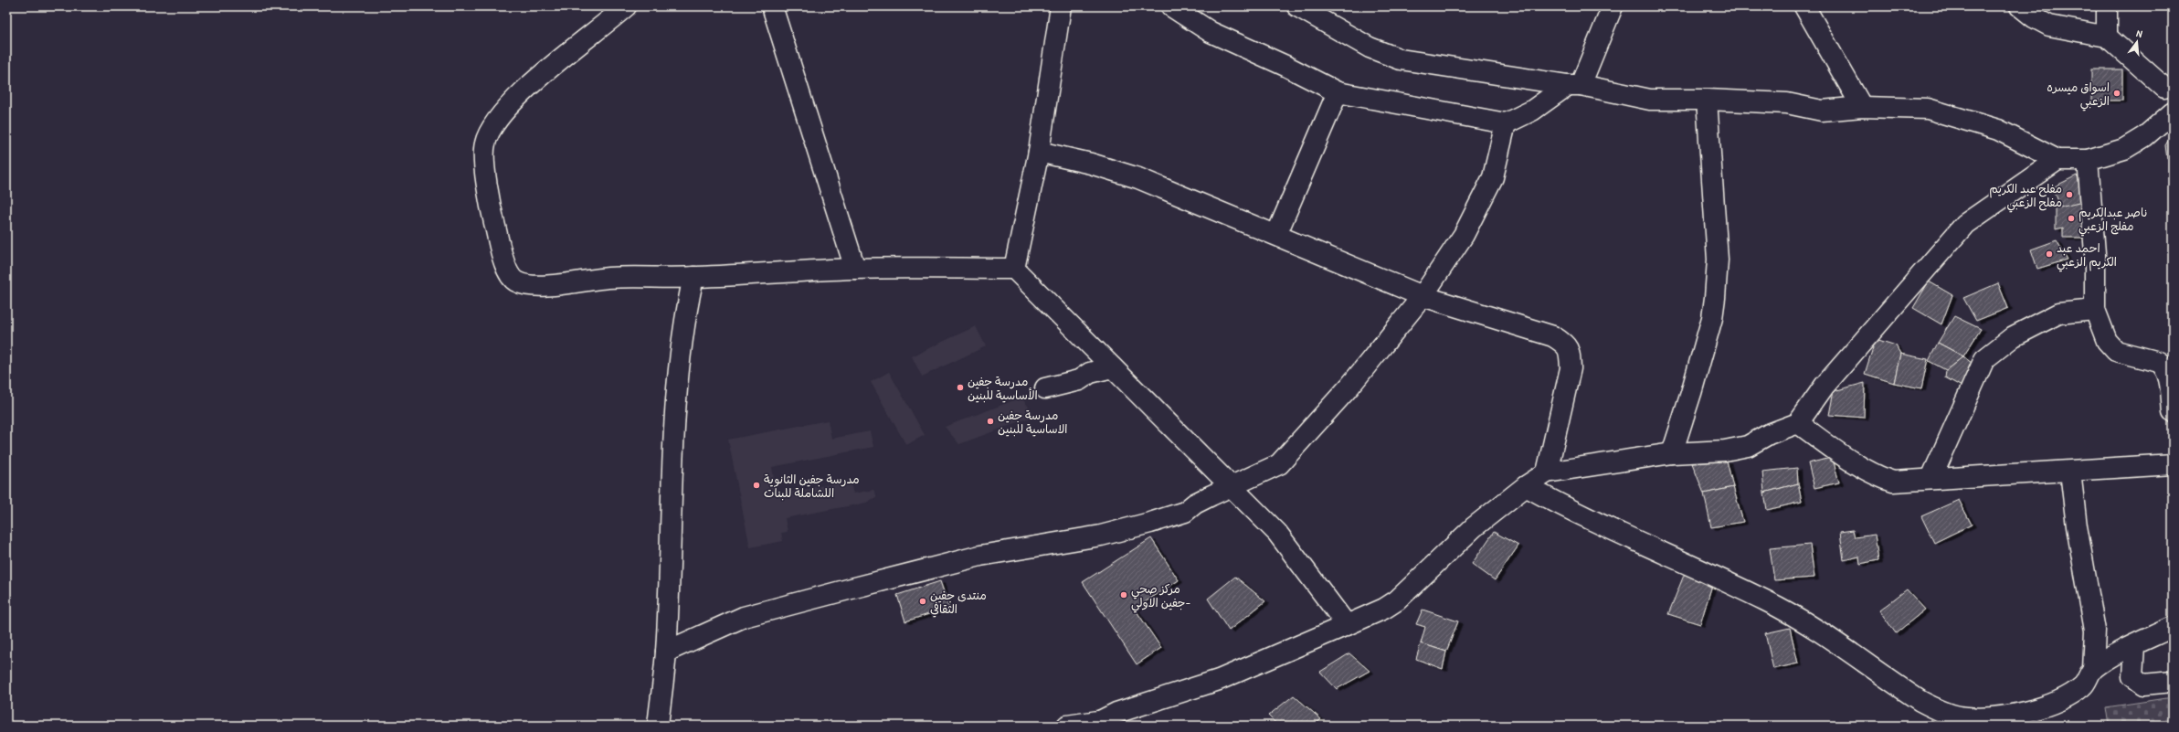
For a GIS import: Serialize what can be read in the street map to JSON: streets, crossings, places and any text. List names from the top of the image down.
{
  "places": [
    "اسواق ميسره الزعبي",
    "مفلح عبد الكريم مفلح الزعبي",
    "ناصر عبدالكريم مفلج الزعبي",
    "احمد عبد الكريم الزعبي",
    "مدرسة جفين الأساسية للبنين",
    "مدرسة جفين الاساسية للبنين",
    "مدرسة جفين الثانوية اللشاملة للبنات",
    "مركز صحي جفين الاولي-",
    "منتدى جفين الثقافي"
  ],
  "north": "top"
}
